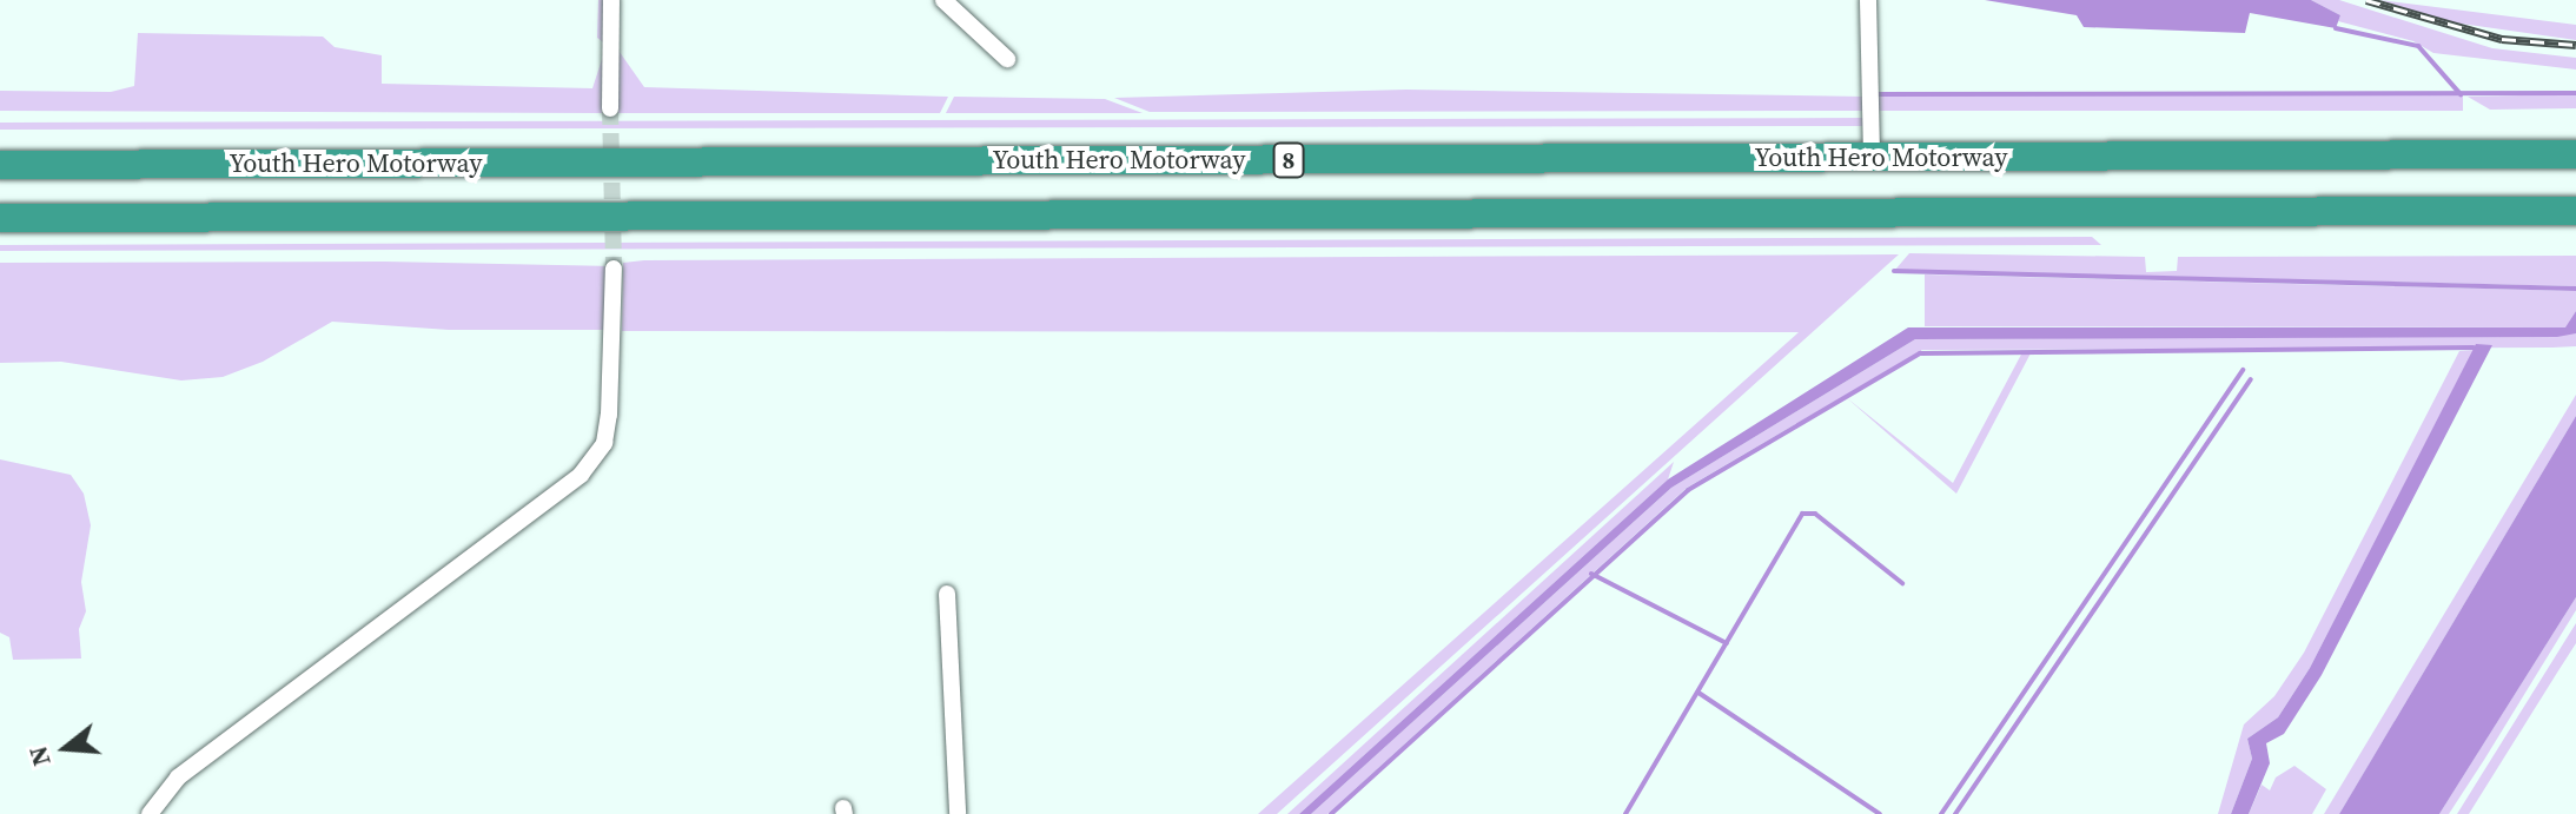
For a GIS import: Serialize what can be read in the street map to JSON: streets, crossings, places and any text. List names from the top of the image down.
{
  "streets": {
    "highway": ["Youth Hero Motorway", "8"]
  },
  "north": "left"
}
